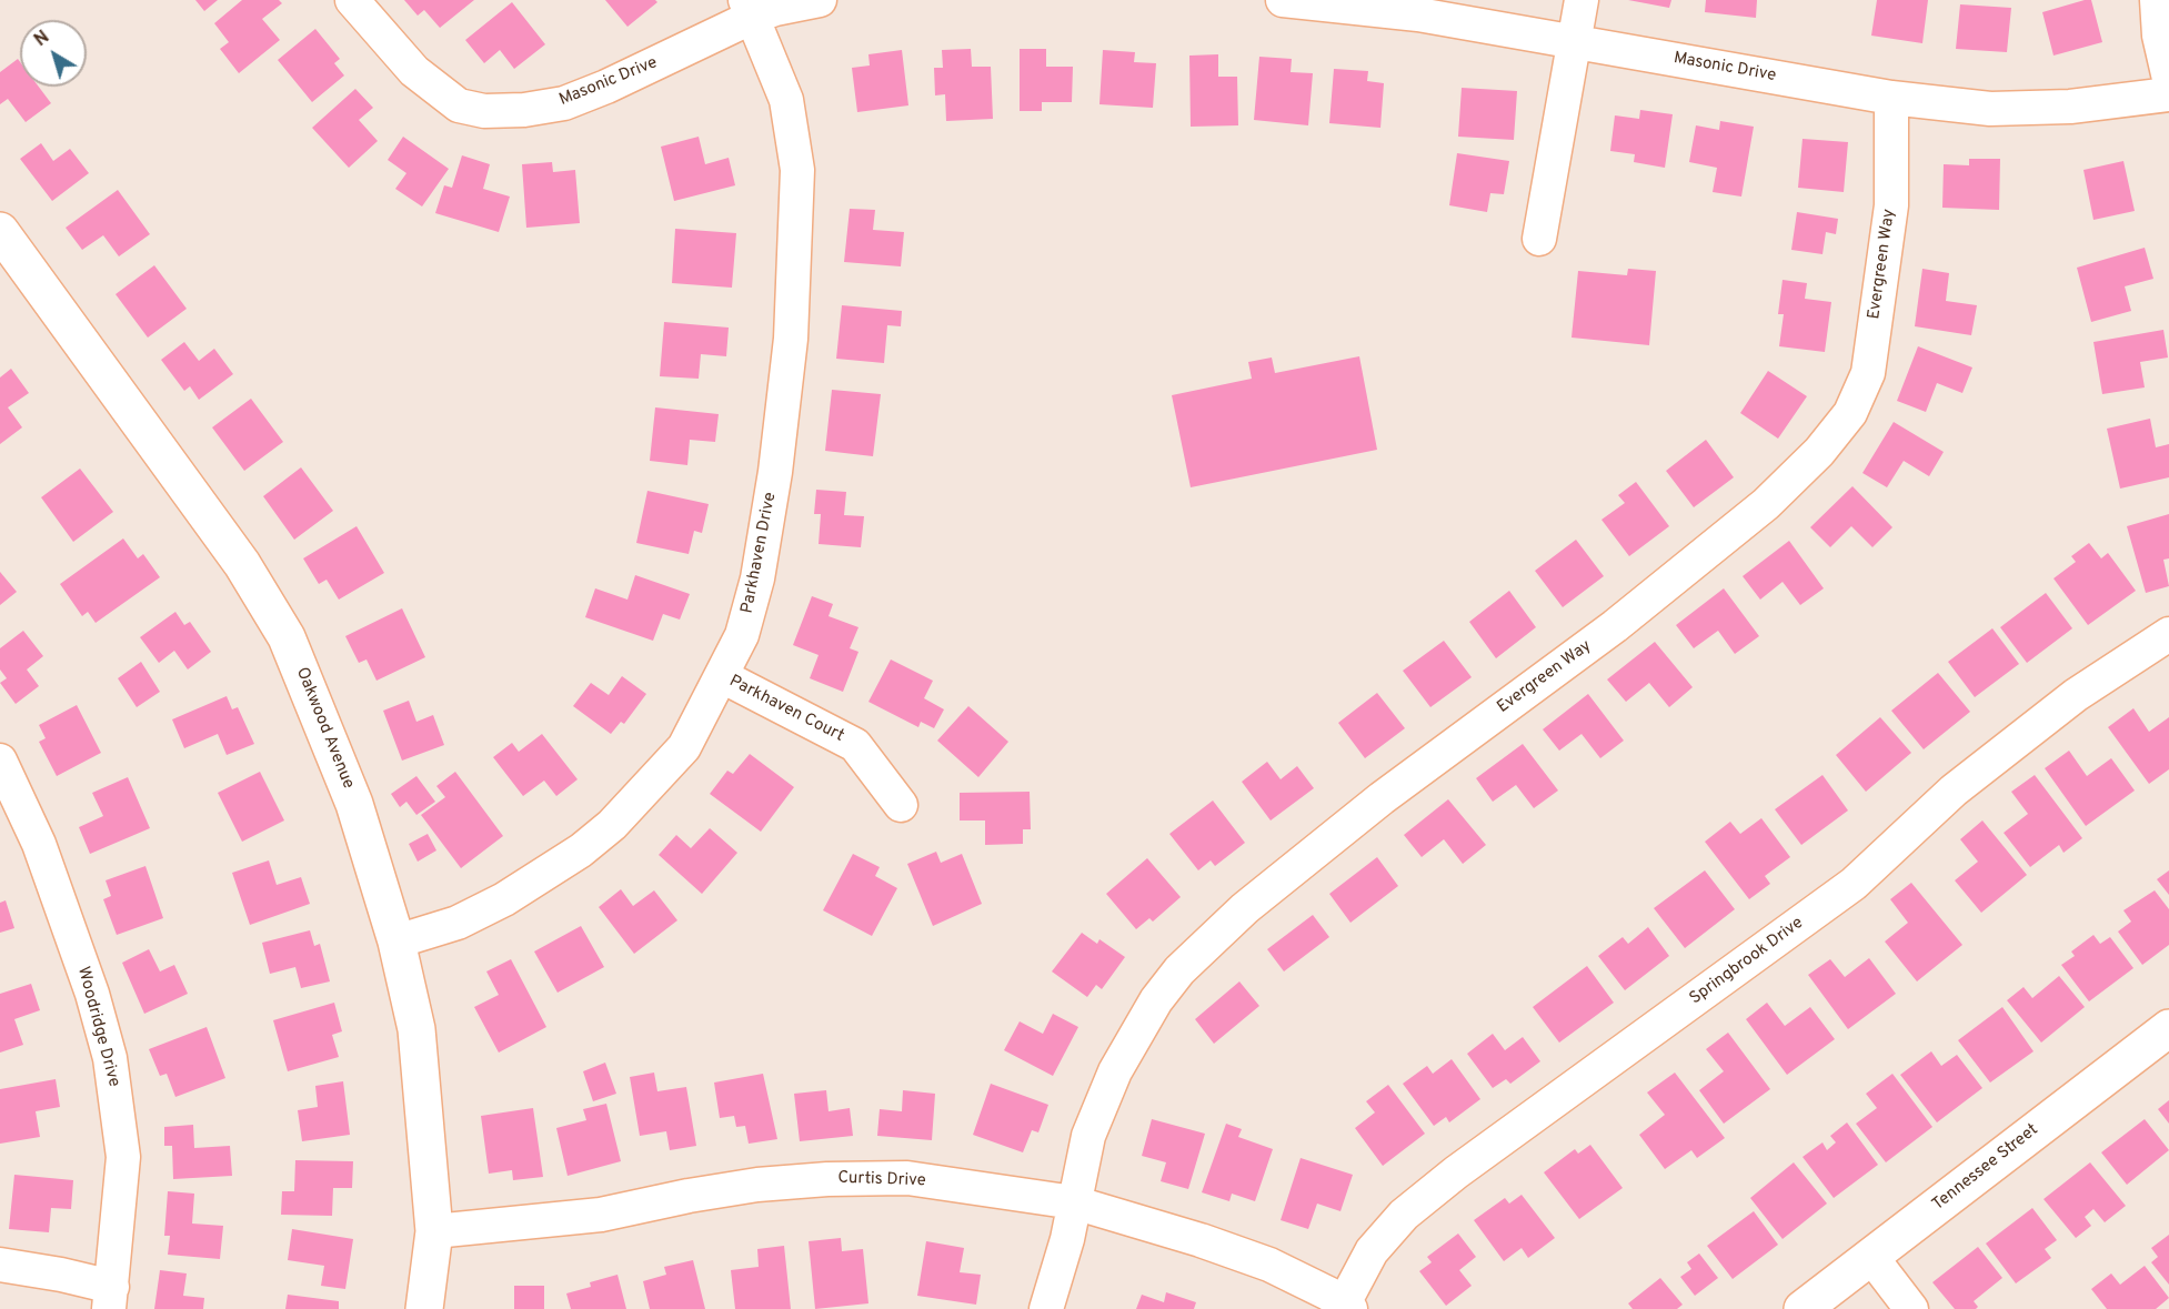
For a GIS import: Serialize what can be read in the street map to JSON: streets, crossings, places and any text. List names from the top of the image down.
{
  "streets": {
    "main road": ["Oakwood Avenue", "Tennessee Street"],
    "street": [
      "Masonic Drive",
      "Evergreen Way",
      "Parkhaven Drive",
      "Parkhaven Court",
      "Springbrook Drive",
      "Woodridge Drive",
      "Curtis Drive"
    ]
  },
  "crossings": [
    ["Masonic Drive", "Evergreen Way"],
    ["Masonic Drive", "Parkhaven Drive"],
    ["Evergreen Way", "Curtis Drive"],
    ["Parkhaven Drive", "Parkhaven Court"],
    ["Parkhaven Drive", "Oakwood Avenue"],
    ["Oakwood Avenue", "Curtis Drive"],
    ["Springbrook Drive", "Curtis Drive"]
  ],
  "north": "top left"
}
